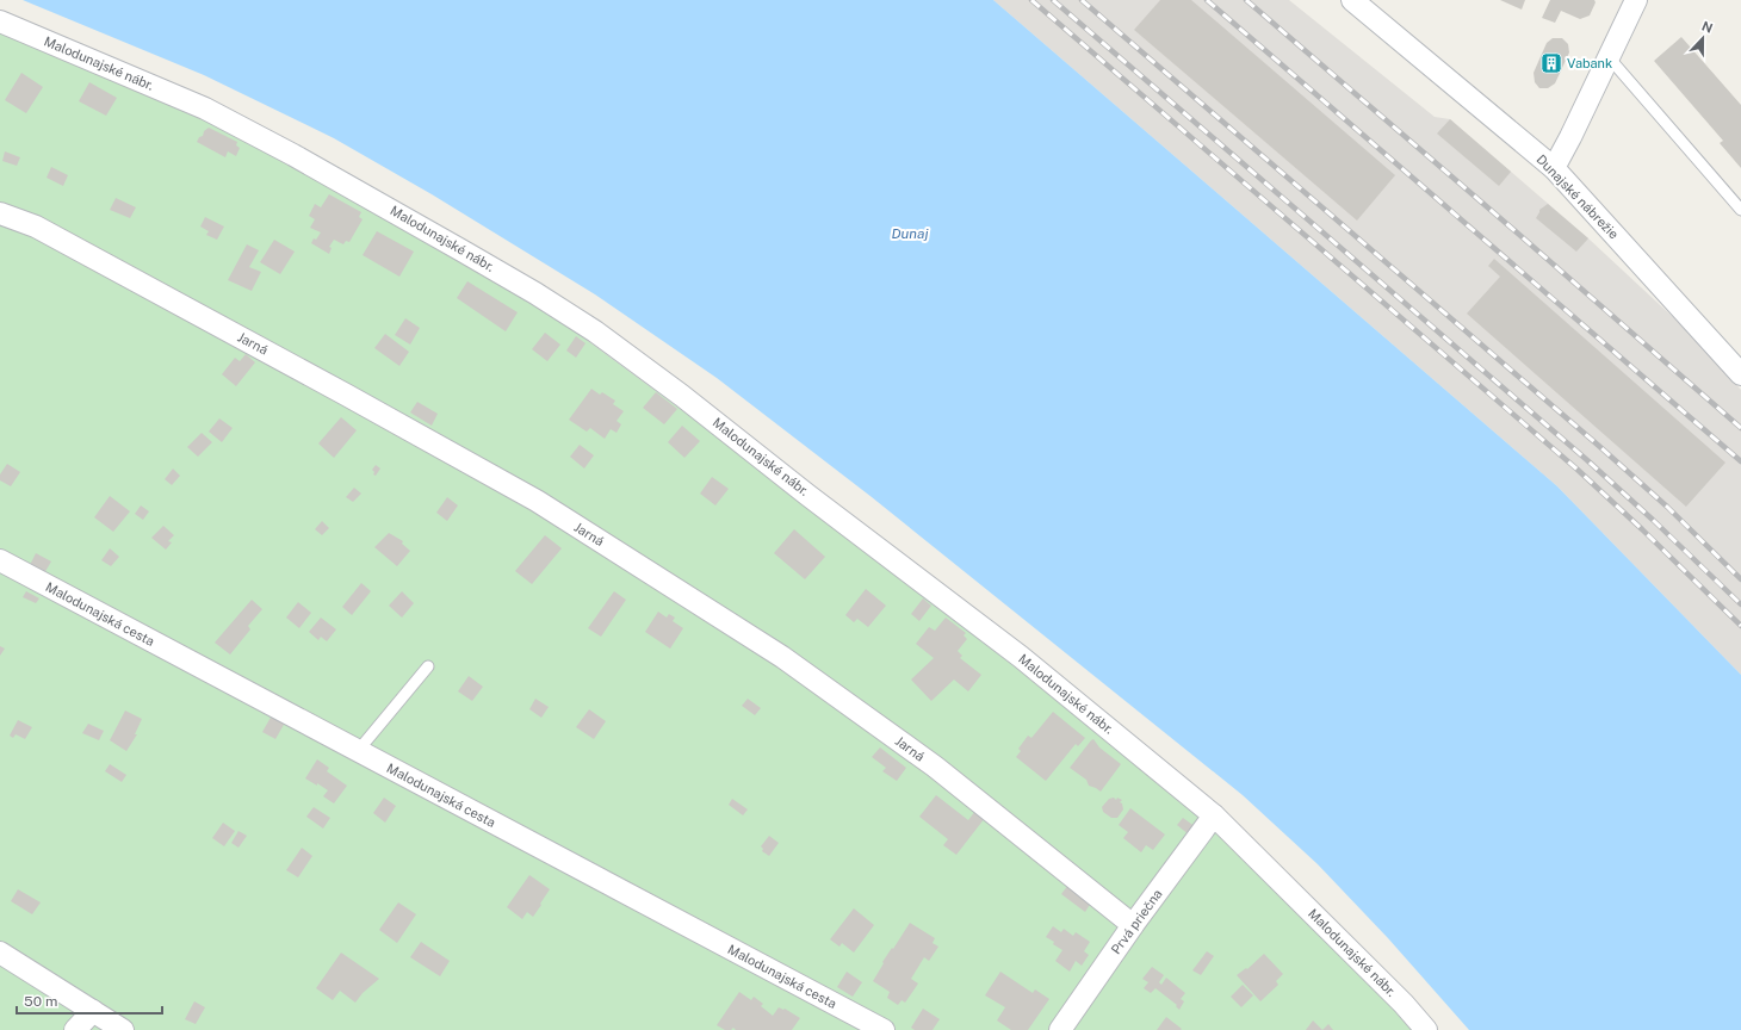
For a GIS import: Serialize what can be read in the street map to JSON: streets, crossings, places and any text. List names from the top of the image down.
{
  "streets": {
    "street": [
      "Malodunajské nábr.",
      "Dunajské nábrežie",
      "Jarná",
      "Malodunajská cesta",
      "Prvá priečna"
    ]
  },
  "crossings": [
    ["Malodunajské nábr.", "Prvá priečna"],
    ["Jarná", "Prvá priečna"]
  ],
  "water": ["Dunaj"],
  "places": {
    "building": ["Vabank"]
  },
  "scale_bar": "50 m",
  "north": "top"
}
